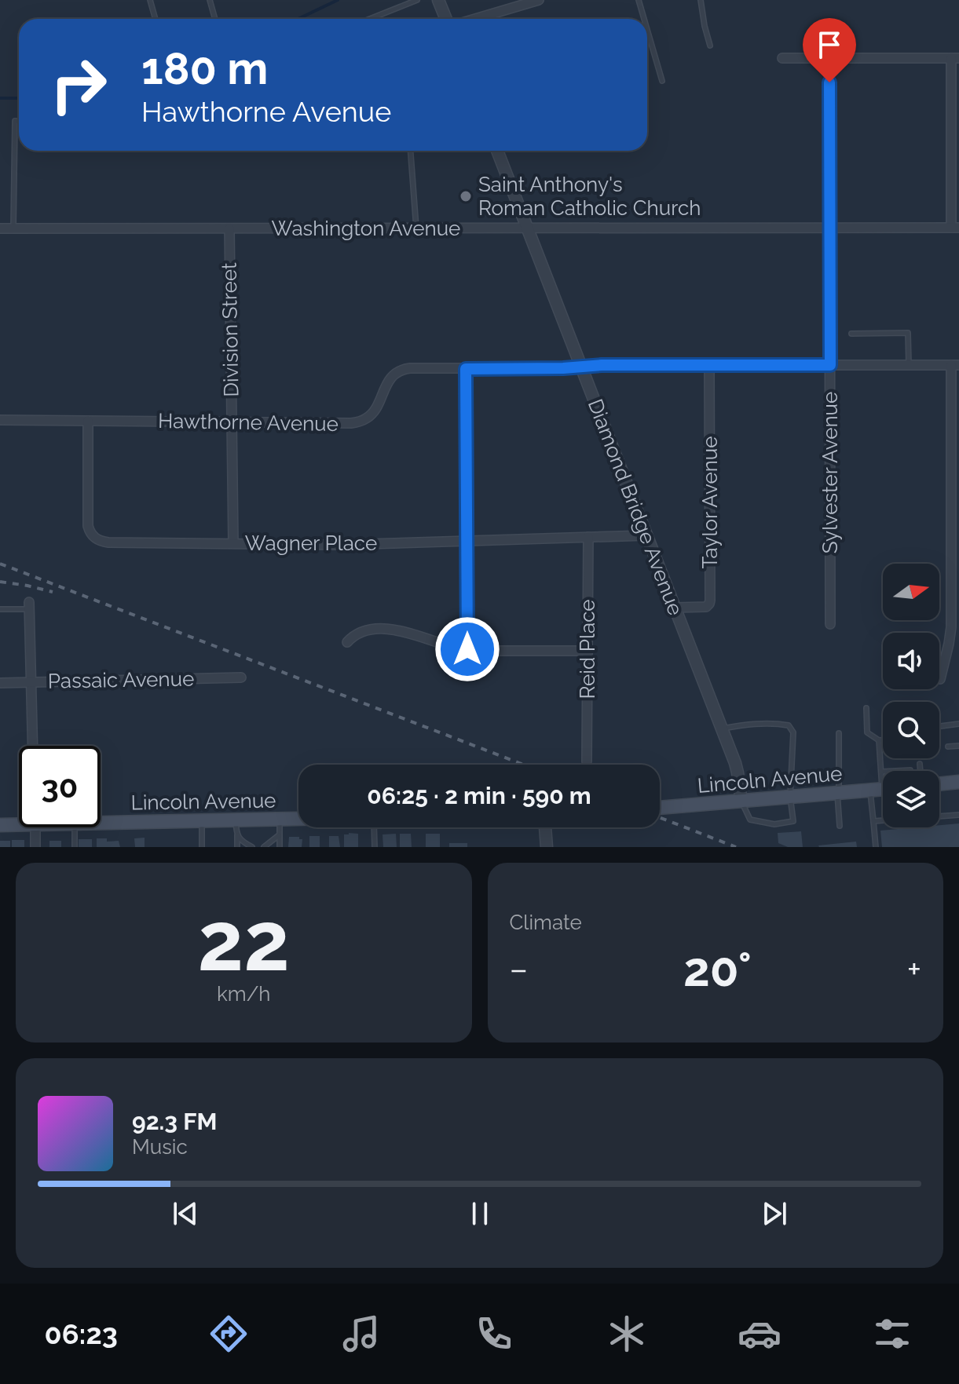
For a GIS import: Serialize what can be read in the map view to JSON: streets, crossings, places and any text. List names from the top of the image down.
{
  "streets": {
    "main road": ["Lincoln Avenue"],
    "street": [
      "Washington Avenue",
      "Division Street",
      "Hawthorne Avenue",
      "Sylvester Avenue",
      "Taylor Avenue",
      "Diamond Bridge Avenue",
      "Wagner Place",
      "Reid Place",
      "Passaic Avenue"
    ]
  },
  "crossings": [
    ["Washington Avenue", "Division Street"],
    ["Washington Avenue", "Sylvester Avenue"],
    ["Washington Avenue", "Diamond Bridge Avenue"],
    ["Division Street", "Hawthorne Avenue"],
    ["Division Street", "Wagner Place"],
    ["Hawthorne Avenue", "Sylvester Avenue"],
    ["Hawthorne Avenue", "Taylor Avenue"],
    ["Hawthorne Avenue", "Diamond Bridge Avenue"],
    ["Hawthorne Avenue", "Wagner Place"],
    ["Taylor Avenue", "Diamond Bridge Avenue"],
    ["Diamond Bridge Avenue", "Wagner Place"],
    ["Diamond Bridge Avenue", "Lincoln Avenue"],
    ["Wagner Place", "Reid Place"]
  ],
  "places": ["Saint Anthony's Roman Catholic Church"],
  "north": "right",
  "page": {
    "turn": ["180 m", "Hawthorne Avenue"],
    "limit": "30",
    "trip": "06:25 · 2 min · 590 m",
    "tile": [
      ["22", "km/h"],
      "Climate"
    ],
    "heat": ["−", "20°", "+"],
    "song": ["92.3 FM", "Music"],
    "tabs": "06:23"
  }
}
